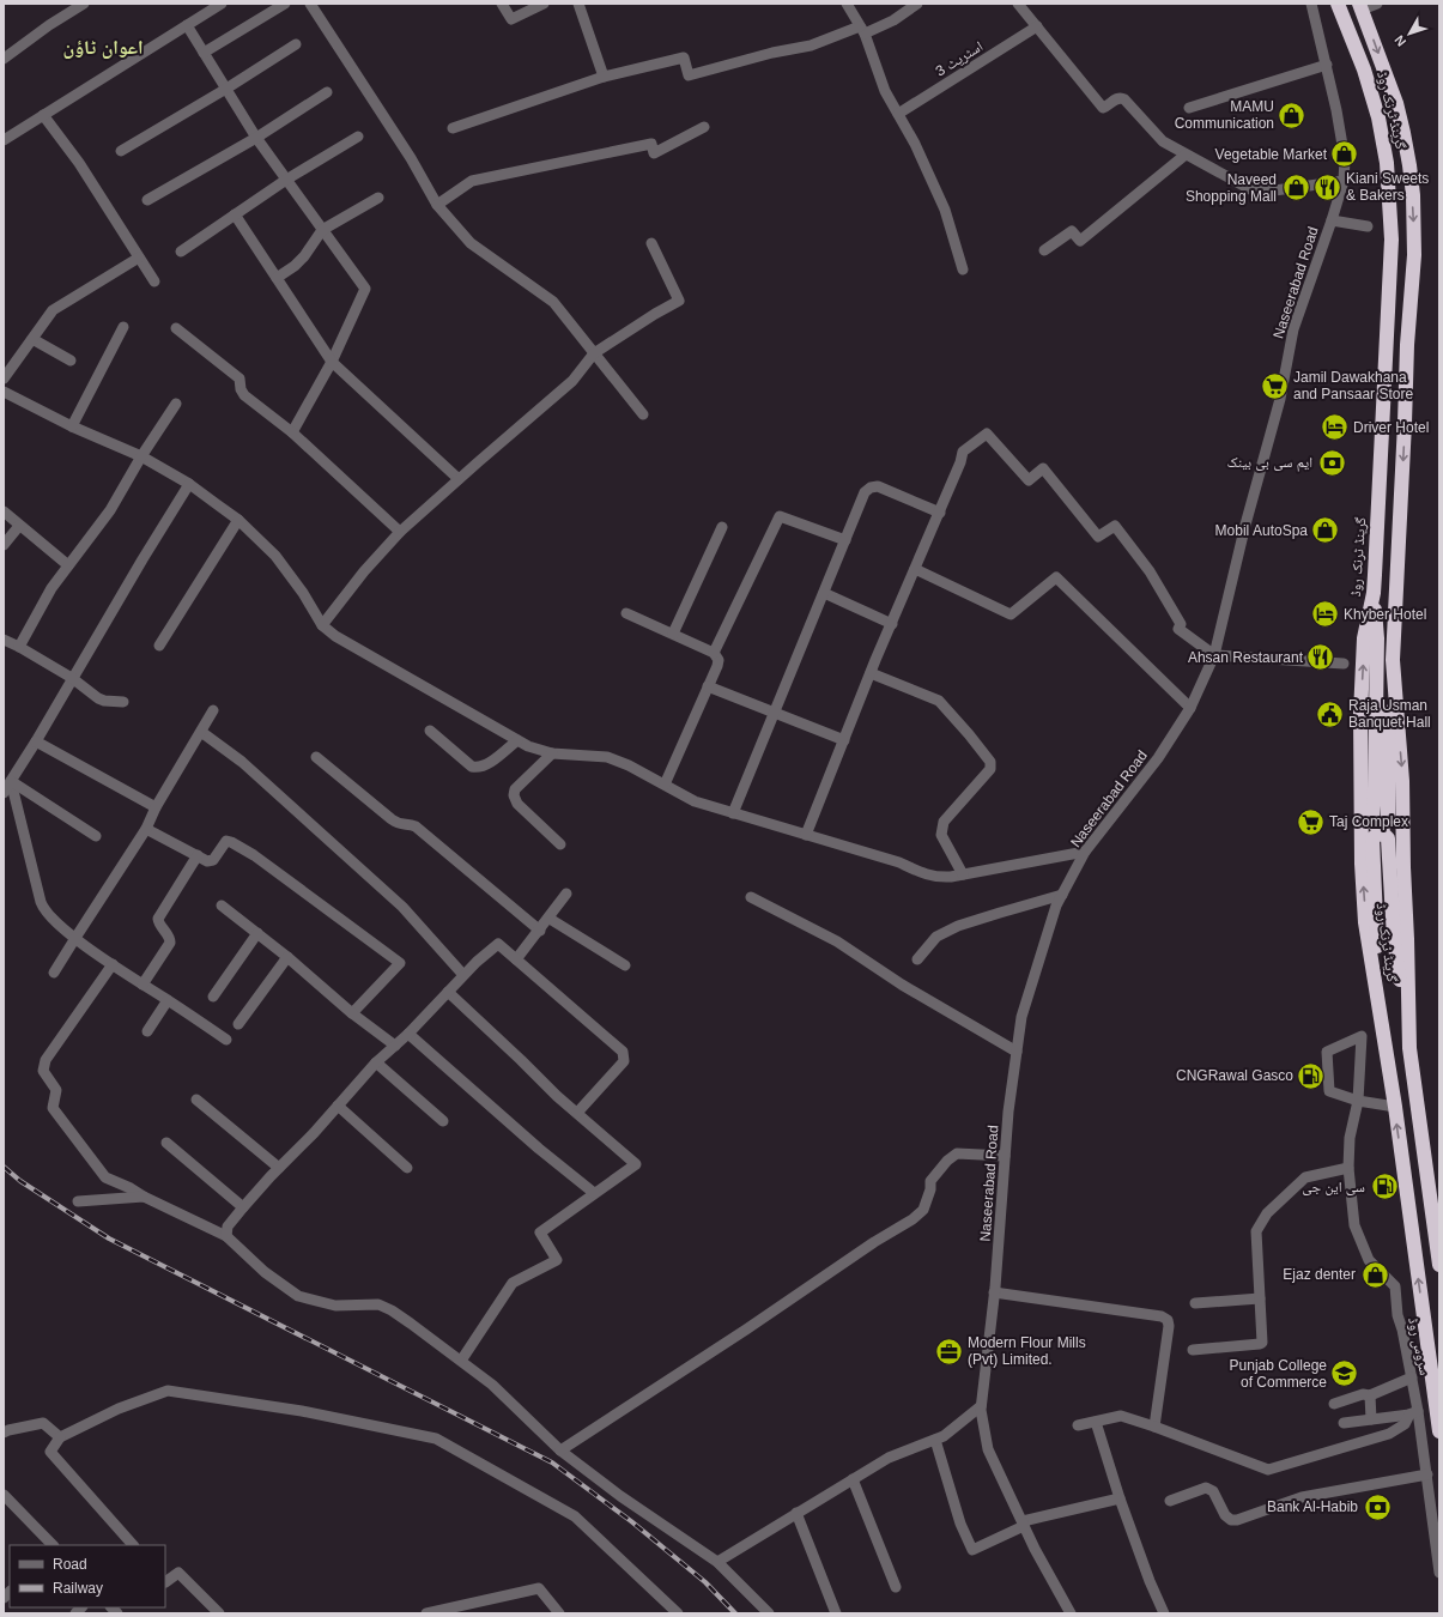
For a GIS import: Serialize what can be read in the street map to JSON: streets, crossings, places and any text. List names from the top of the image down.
{
  "streets": {
    "highway": ["گرینڈ ٹرنک روڈ"],
    "street": ["اسٹریٹ 3", "Naseerabad Road", "سروس روڈ"]
  },
  "districts": ["اعوان ٹاؤن"],
  "places": {
    "shop": [
      "MAMU Communication",
      "Vegetable Market",
      "Naveed Shopping Mall",
      "Mobil AutoSpa",
      "Ejaz denter"
    ],
    "restaurant": ["Kiani Sweets & Bakers", "Ahsan Restaurant"],
    "supermarket": ["Jamil Dawakhana and Pansaar Store", "Taj Complex"],
    "hotel": ["Driver Hotel", "Khyber Hotel"],
    "bank": ["ایم سی بی بینک", "Bank Al-Habib"],
    "public building": ["Raja Usman Banquet Hall"],
    "fuel station": ["CNGRawal Gasco", "سی این جی"],
    "office": ["Modern Flour Mills (Pvt) Limited."],
    "school or university": ["Punjab College of Commerce"]
  },
  "legend": ["Road", "Railway"],
  "north": "bottom left"
}
